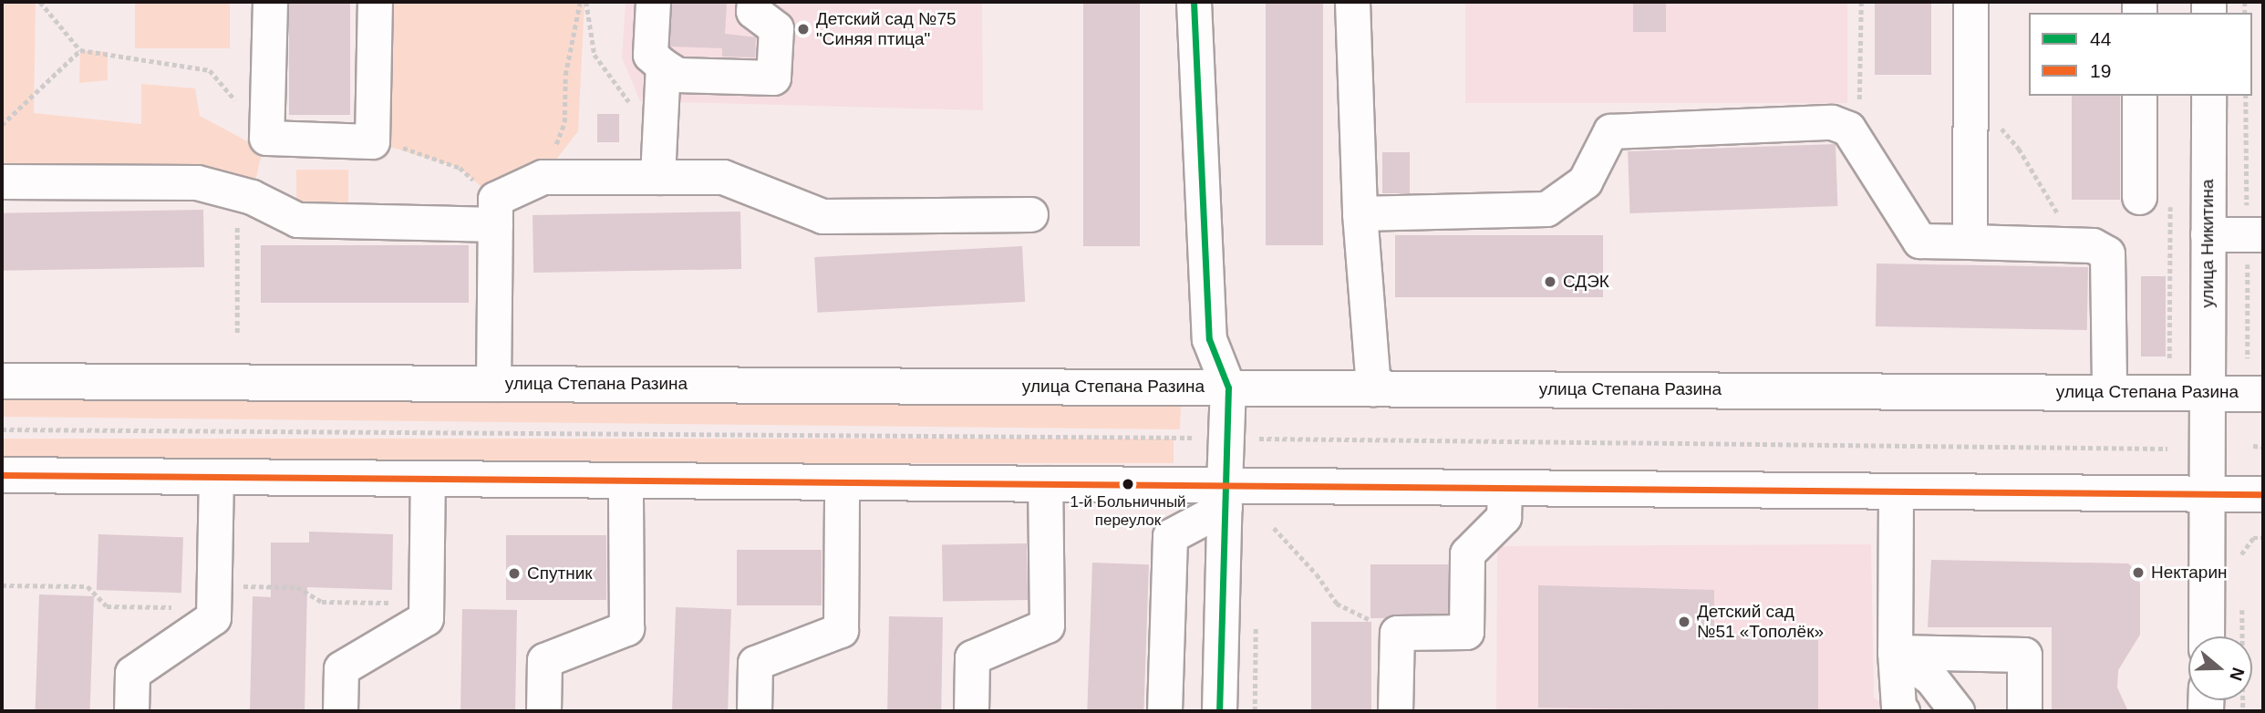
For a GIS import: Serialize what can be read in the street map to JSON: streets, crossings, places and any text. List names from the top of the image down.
{
  "streets": {
    "main road": ["улица Степана Разина"],
    "street": ["улица Никитина"]
  },
  "crossings": [
    ["улица Никитина", "улица Степана Разина"]
  ],
  "places": [
    "Детский сад №75 \"Синяя птица\"",
    "СДЭК",
    "1-й Больничный переулок",
    "Нектарин",
    "Спутник",
    "Детский сад №51 «Тополёк»"
  ],
  "lines": ["transit line 44", "transit line 19"],
  "legend": ["44", "19"],
  "north": "right"
}
